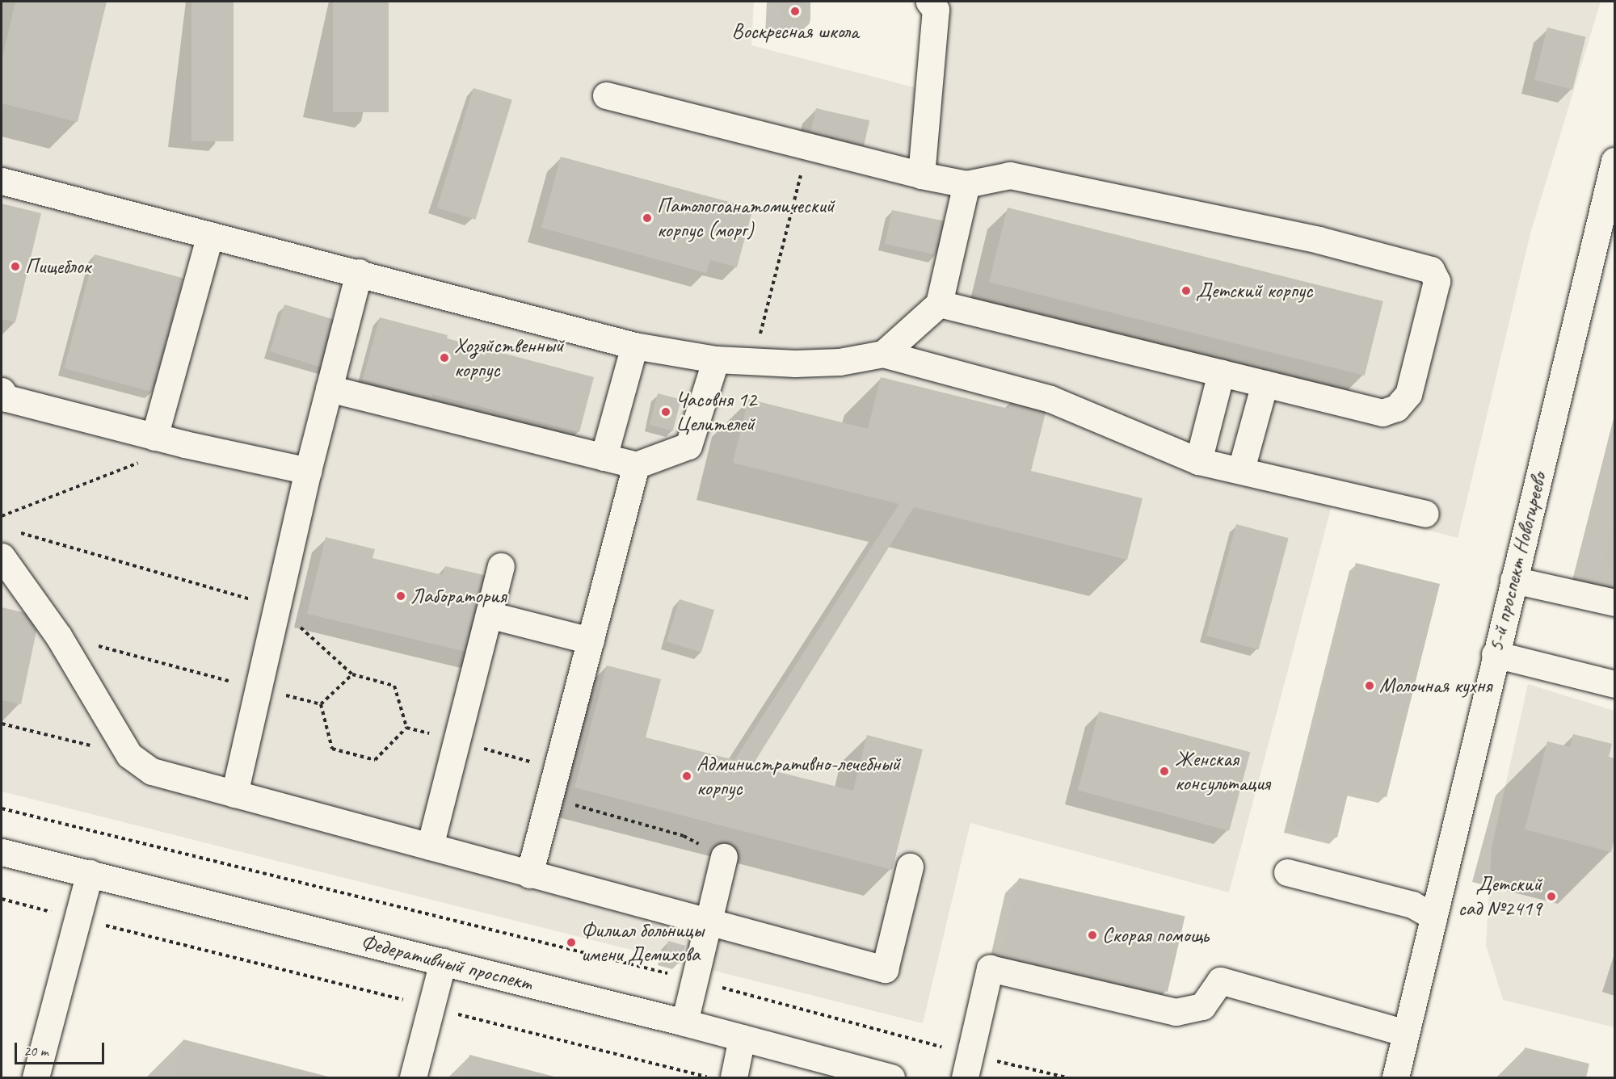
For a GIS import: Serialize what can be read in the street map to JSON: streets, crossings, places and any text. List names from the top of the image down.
{
  "streets": {
    "street": ["5-й проспект Новогиреево", "Федеративный проспект"]
  },
  "places": [
    "Воскресная школа",
    "Патологоанатомический корпус (морг)",
    "Пищеблок",
    "Детский корпус",
    "Хозяйственный корпус",
    "Часовня 12 Целителей",
    "Лаборатория",
    "Молочная кухня",
    "Женская консультация",
    "Административно-лечебный корпус",
    "Детский сад №2419",
    "Скорая помощь",
    "Филиал больницы имени Демихова"
  ],
  "scale_bar": "20 m"
}
